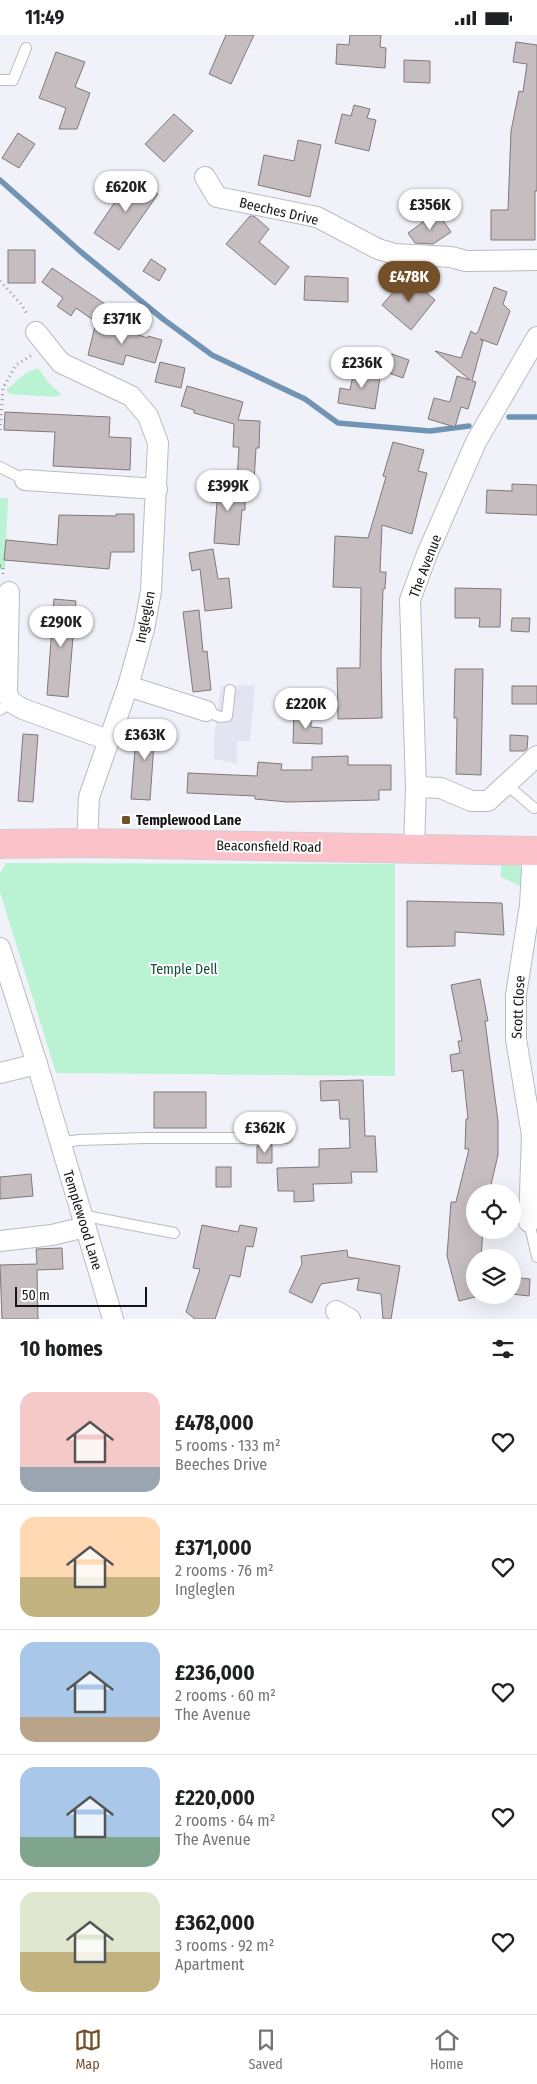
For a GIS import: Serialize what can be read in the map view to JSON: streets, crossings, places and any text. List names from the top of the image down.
{
  "streets": {
    "main road": ["Beaconsfield Road"],
    "street": [
      "Beeches Drive",
      "The Avenue",
      "Ingleglen",
      "Scott Close",
      "Templewood Lane"
    ]
  },
  "crossings": [
    ["The Avenue", "Beaconsfield Road"],
    ["Ingleglen", "Beaconsfield Road"],
    ["Beaconsfield Road", "Scott Close"]
  ],
  "parks": ["Temple Dell"],
  "places": {
    "transit": ["Templewood Lane"]
  },
  "scale_bar": "50 m",
  "page": {
    "status": "11:49",
    "price": [
      "£620K",
      "£356K",
      "£478K",
      "£371K",
      "£236K",
      "£399K",
      "£290K",
      "£220K",
      "£363K",
      "£362K"
    ],
    "scale": "50 m",
    "heading": "10 homes",
    "list": [
      {
        "name": "£478,000",
        "note": "5 rooms · 133 m² · Beeches Drive"
      },
      {
        "name": "£371,000",
        "note": "2 rooms · 76 m² · Ingleglen"
      },
      {
        "name": "£236,000",
        "note": "2 rooms · 60 m² · The Avenue"
      },
      {
        "name": "£220,000",
        "note": "2 rooms · 64 m² · The Avenue"
      },
      {
        "name": "£362,000",
        "note": "3 rooms · 92 m² · Apartment"
      }
    ],
    "tabs": ["Map", "Saved", "Home"]
  }
}
